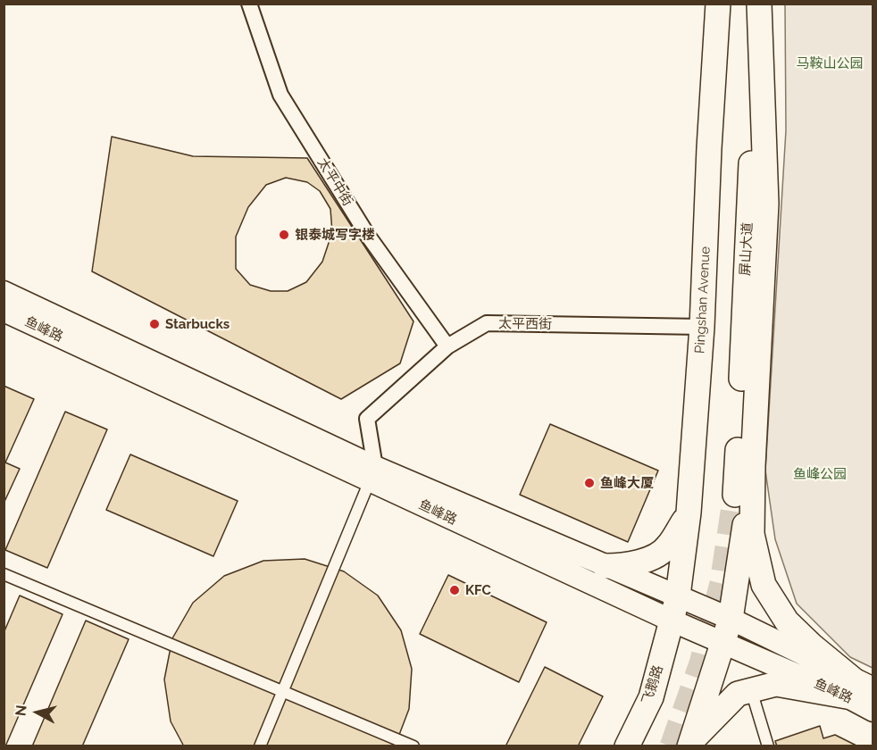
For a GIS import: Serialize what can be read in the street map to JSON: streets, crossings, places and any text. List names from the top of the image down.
{
  "streets": {
    "main road": [
      "屏山大道",
      "Pingshan Avenue",
      "鱼峰路",
      "飞鹅路"
    ],
    "street": ["太平中街", "太平西街"]
  },
  "crossings": [
    ["太平中街", "太平西街"],
    ["Pingshan Avenue", "太平西街"],
    ["Pingshan Avenue", "鱼峰路"],
    ["Pingshan Avenue", "飞鹅路"],
    ["太平西街", "鱼峰路"],
    ["鱼峰路", "飞鹅路"]
  ],
  "parks": ["马鞍山公园", "鱼峰公园"],
  "places": [
    "银泰城写字楼",
    "Starbucks",
    "鱼峰大厦",
    "KFC"
  ],
  "north": "left"
}
